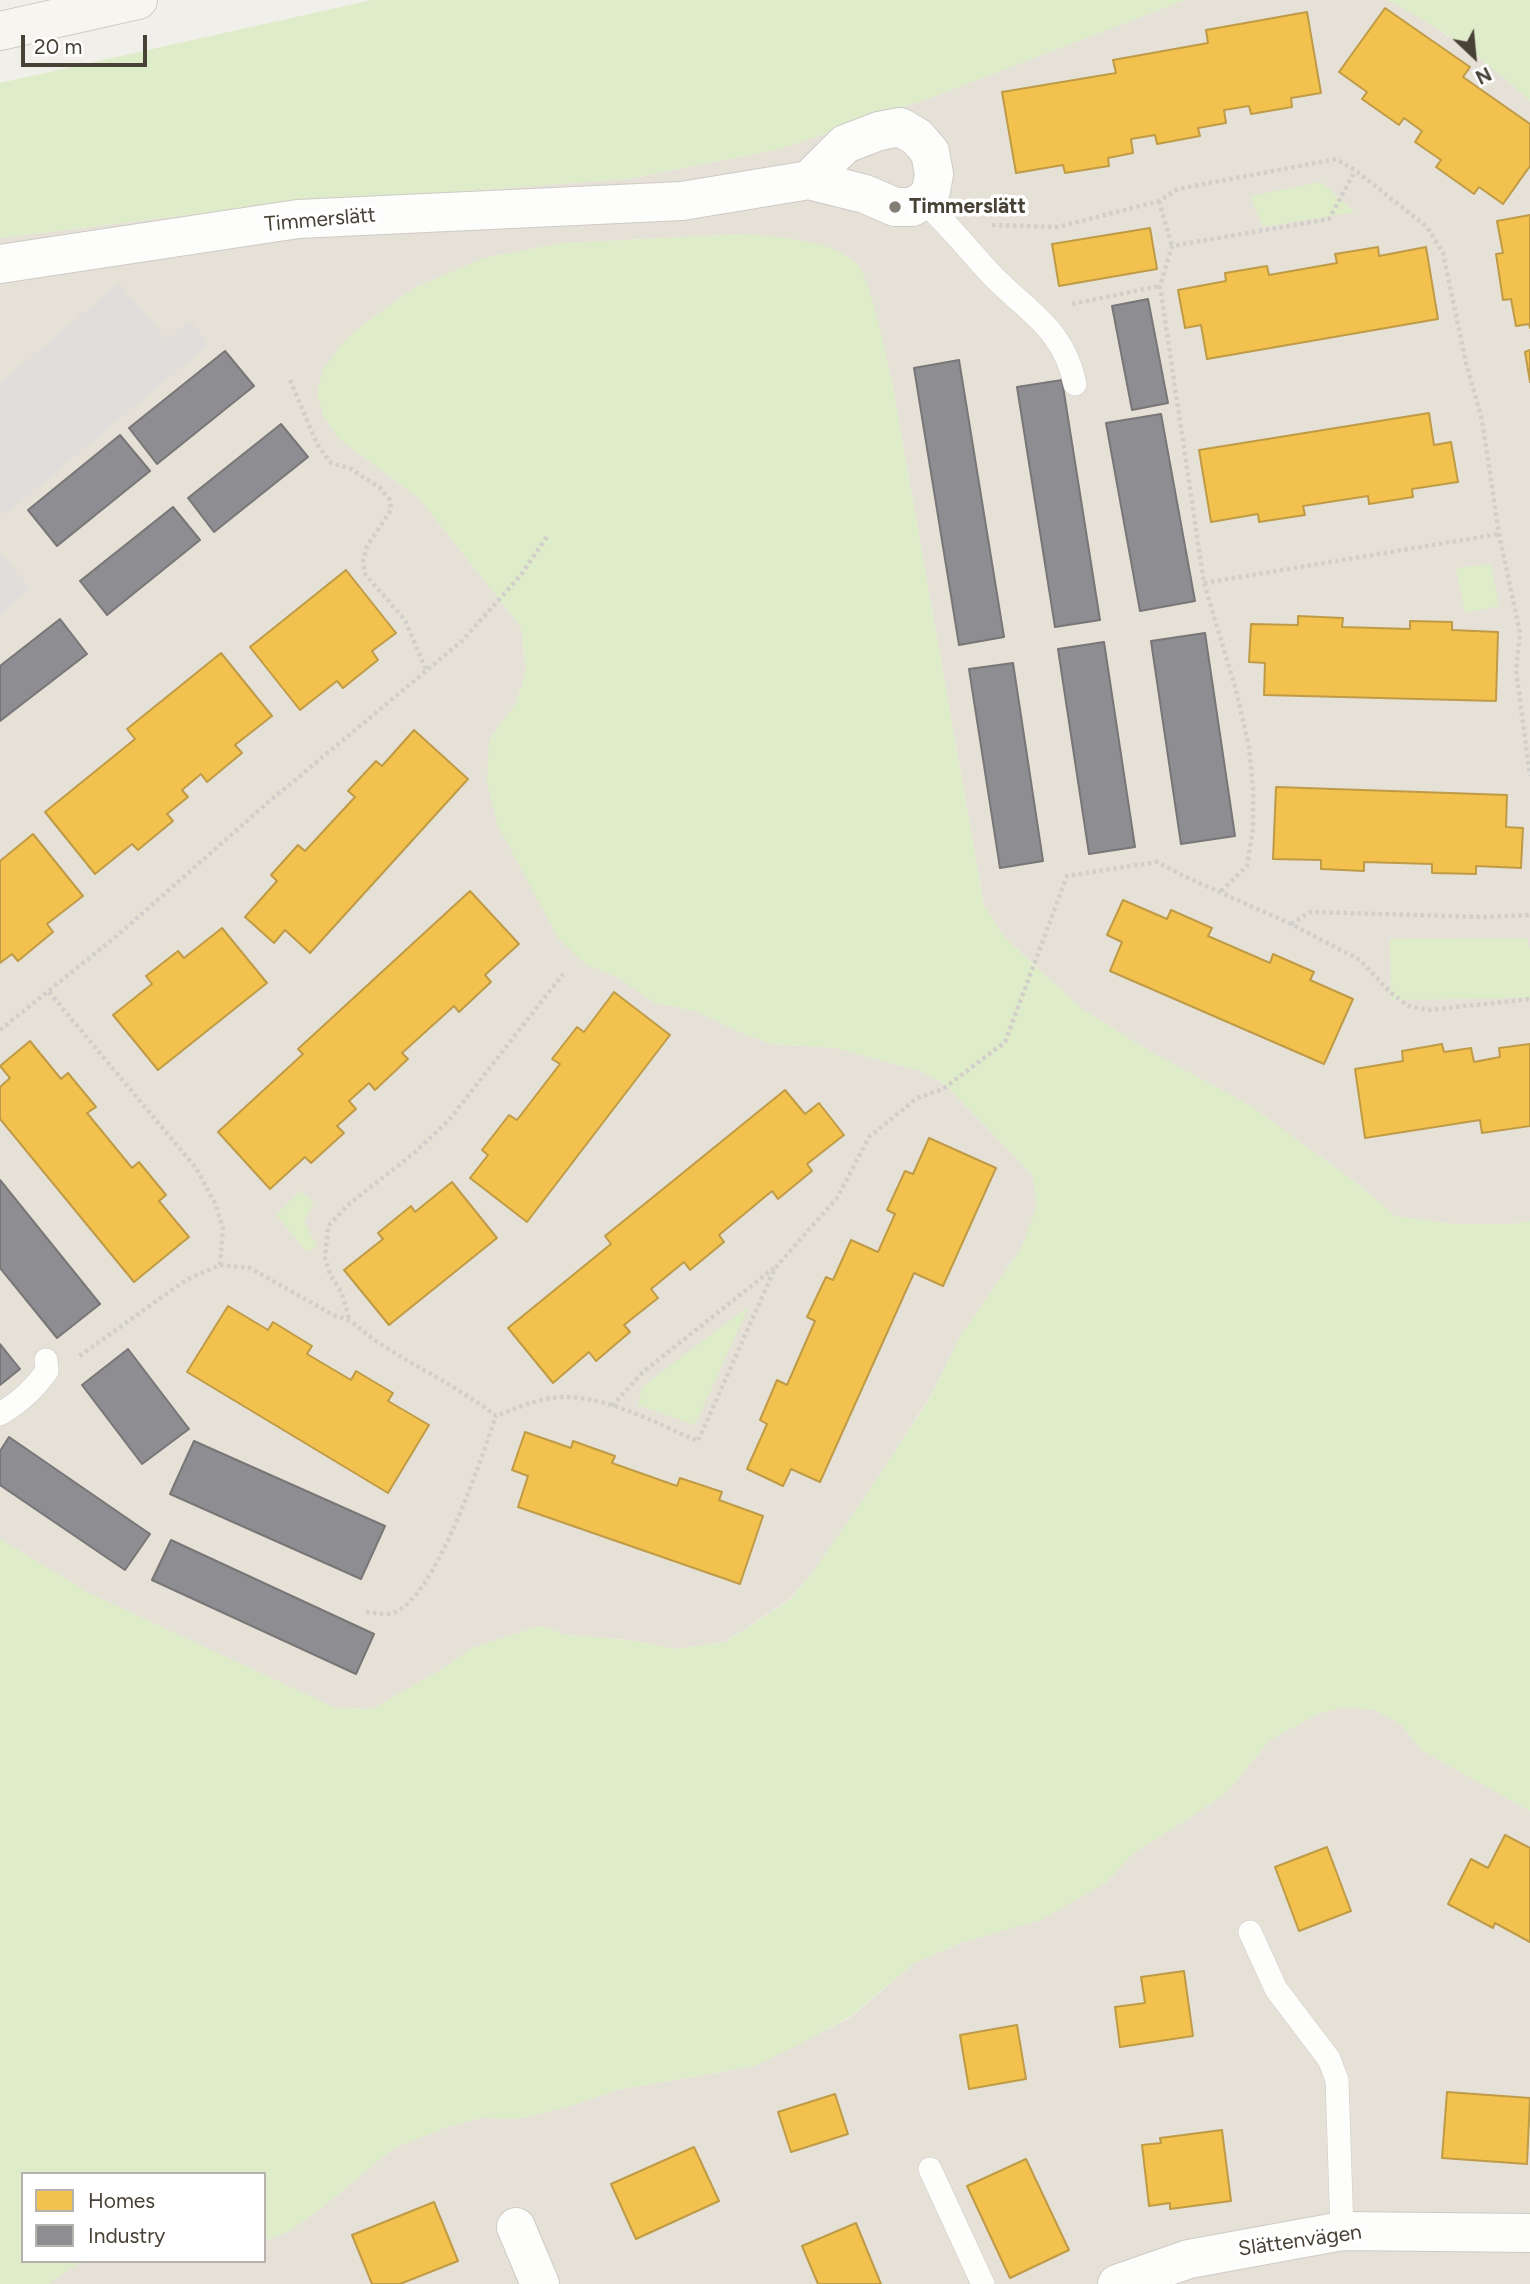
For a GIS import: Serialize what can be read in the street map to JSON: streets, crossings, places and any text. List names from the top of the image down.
{
  "streets": {
    "street": ["Timmerslätt", "Slättenvägen"]
  },
  "places": ["Timmerslätt"],
  "legend": ["Homes", "Industry"],
  "scale_bar": "20 m",
  "north": "bottom right"
}
